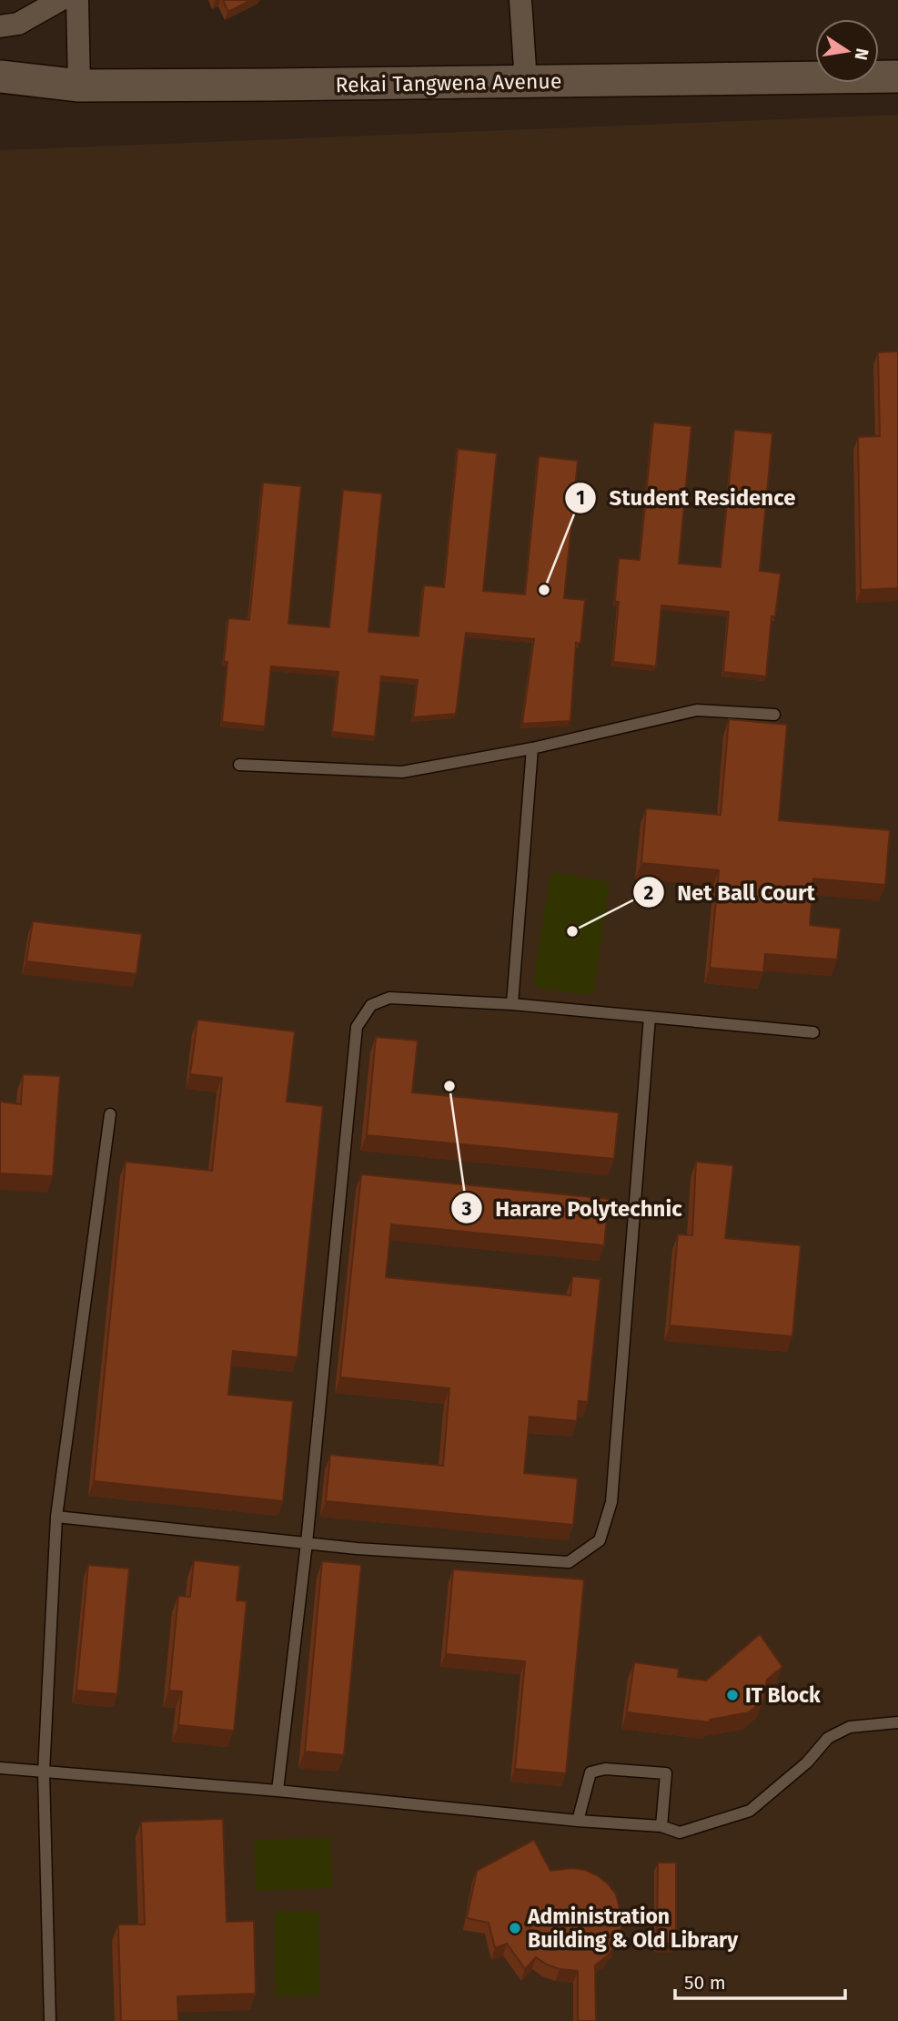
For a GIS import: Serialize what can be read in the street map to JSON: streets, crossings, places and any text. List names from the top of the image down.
{
  "streets": {
    "main road": ["Rekai Tangwena Avenue"]
  },
  "places": [
    "Student Residence",
    "Net Ball Court",
    "Harare Polytechnic",
    "IT Block",
    "Administration Building & Old Library"
  ],
  "scale_bar": "50 m",
  "north": "right"
}
